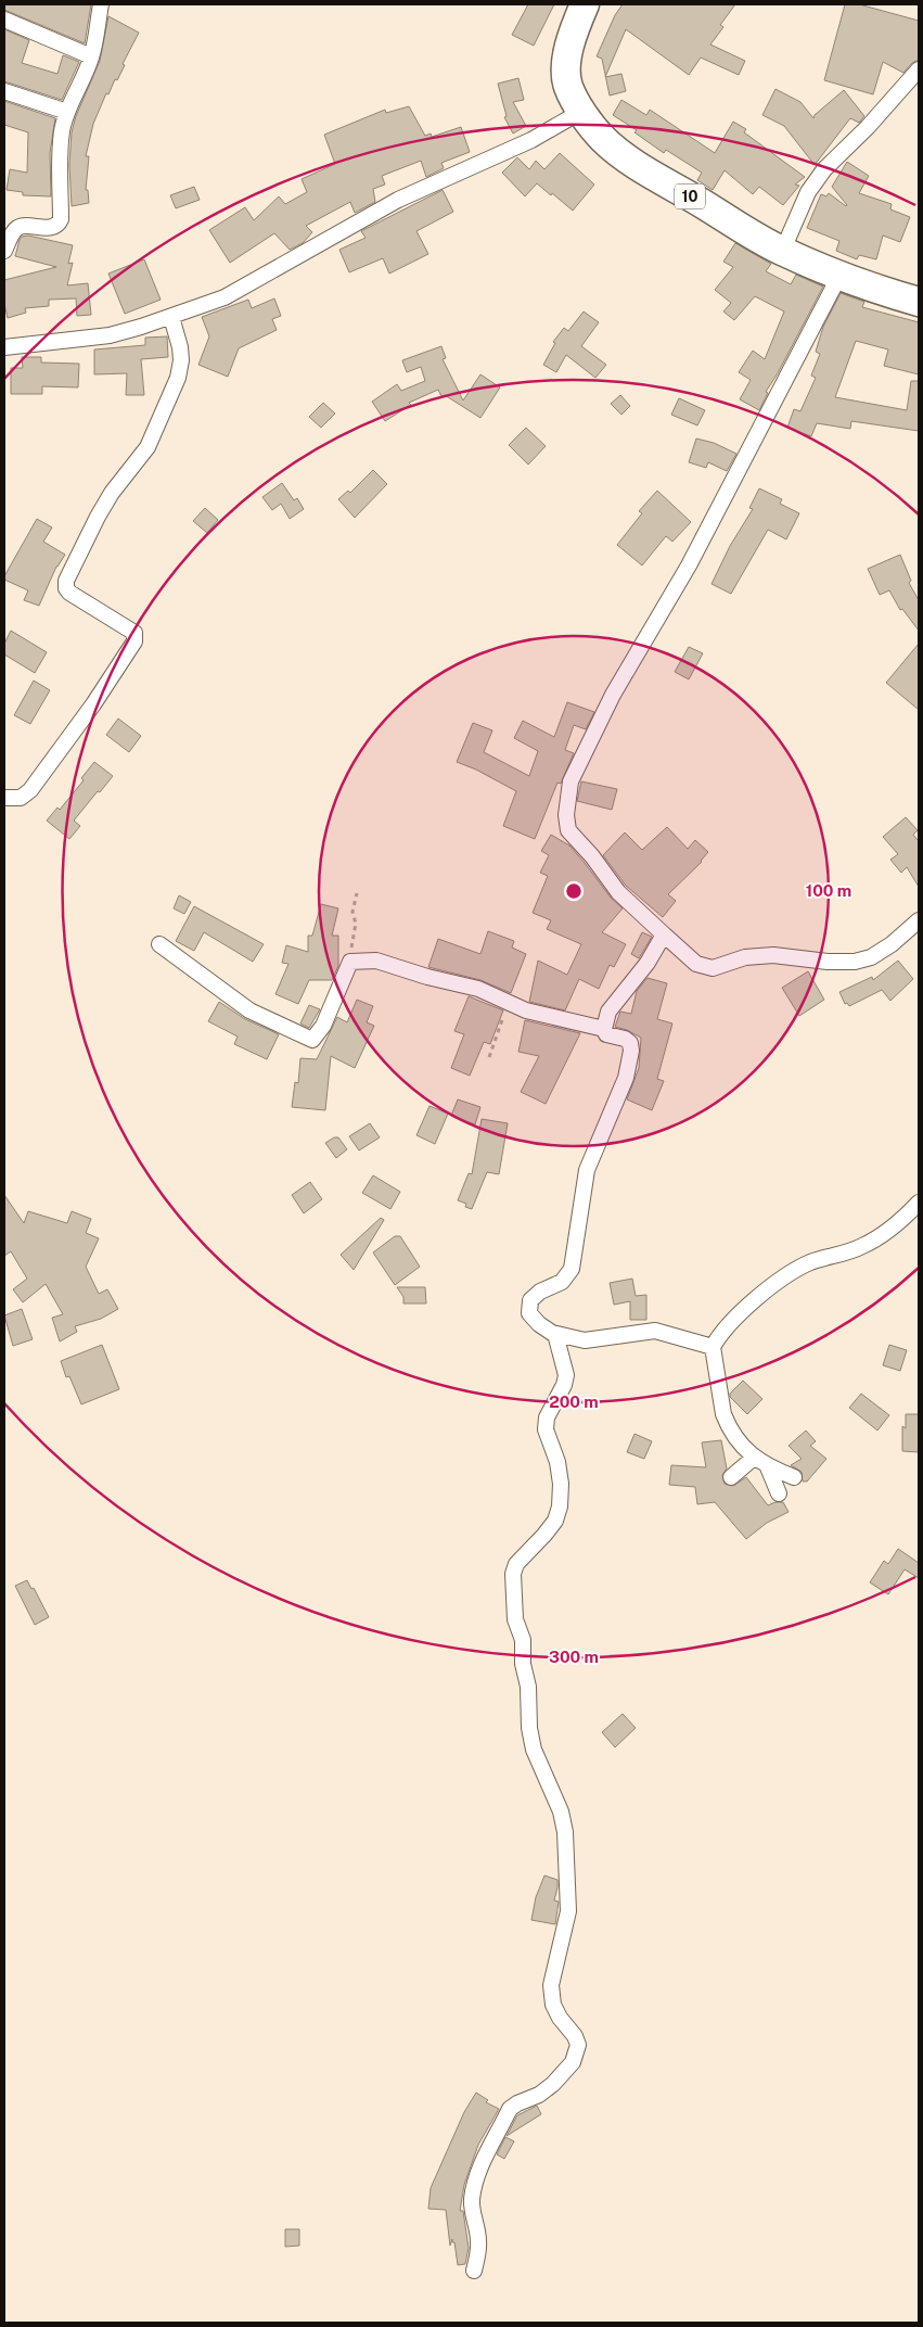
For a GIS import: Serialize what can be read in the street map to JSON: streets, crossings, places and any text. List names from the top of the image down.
{
  "streets": {
    "highway": ["10"]
  },
  "rings": ["100 m", "200 m", "300 m"]
}
